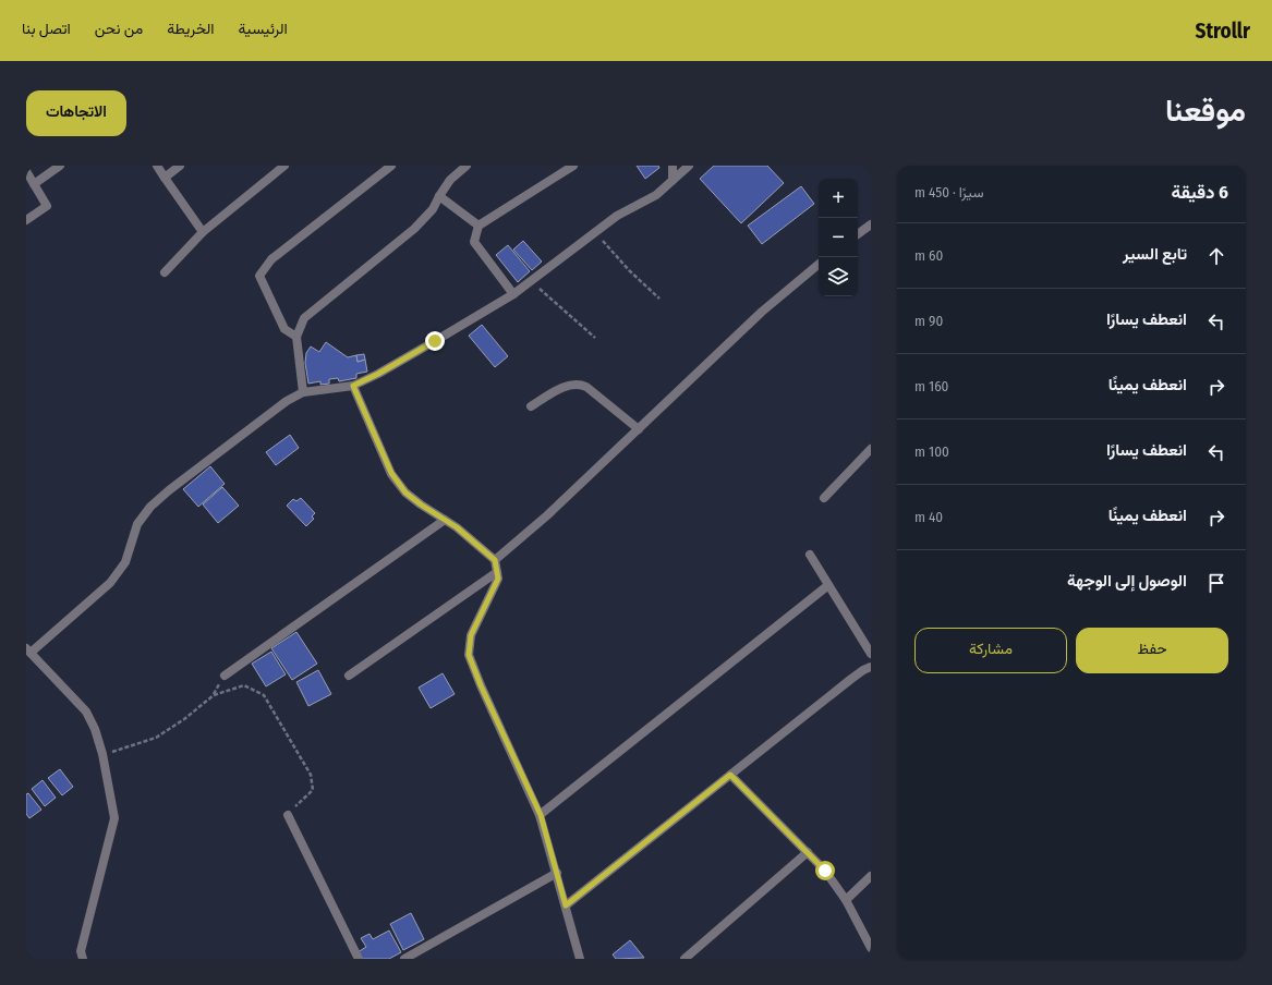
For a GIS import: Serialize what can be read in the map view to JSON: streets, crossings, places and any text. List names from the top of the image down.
{
  "page": {
    "header": "Strollr",
    "nav": [
      "الرئيسية",
      "الخريطة",
      "من نحن",
      "اتصل بنا"
    ],
    "title": "موقعنا",
    "buttons": [
      "الاتجاهات",
      ["حفظ", "مشاركة"]
    ],
    "heading": ["6 دقيقة", "سيرًا · 450 m"],
    "map_buttons": ["+", "−"],
    "list": [
      ["تابع السير", "60 m"],
      ["انعطف يسارًا", "90 m"],
      ["انعطف يمينًا", "160 m"],
      ["انعطف يسارًا", "100 m"],
      ["انعطف يمينًا", "40 m"],
      "الوصول إلى الوجهة"
    ]
  }
}
